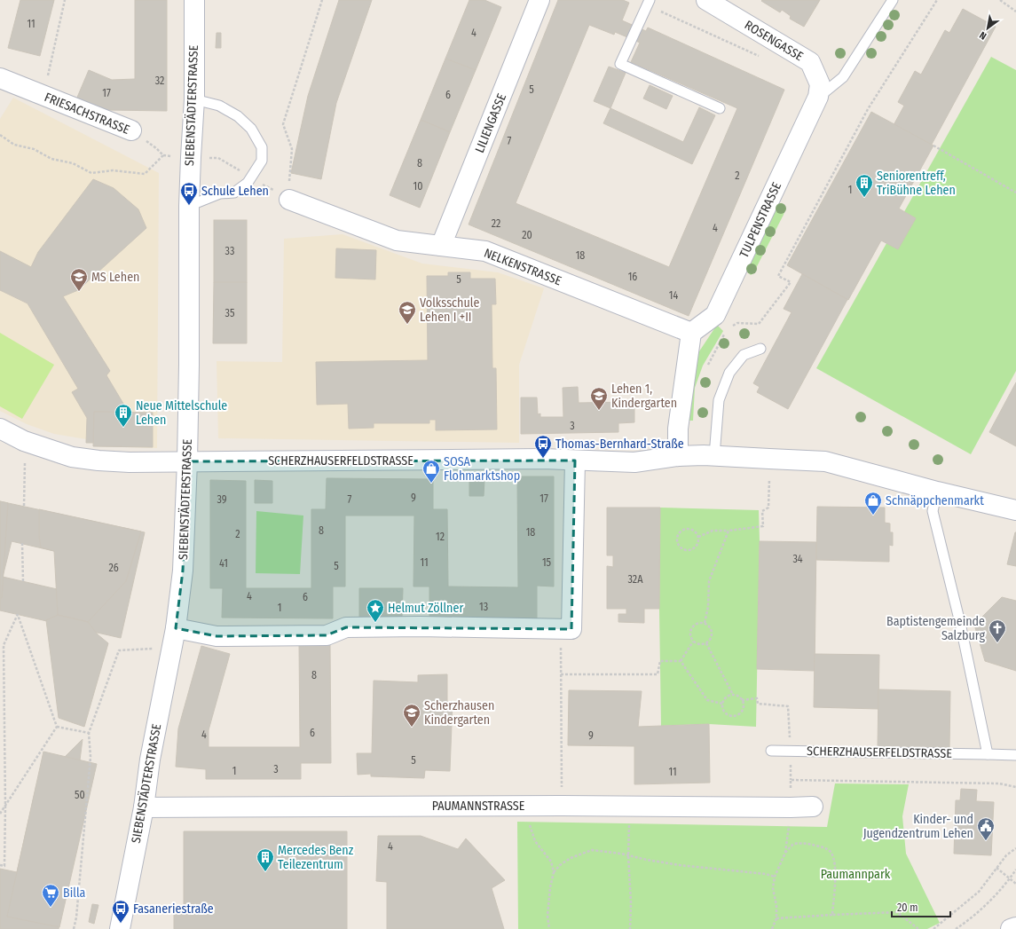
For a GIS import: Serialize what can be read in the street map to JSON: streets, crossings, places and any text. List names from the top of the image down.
{
  "streets": {
    "street": [
      "ROSENGASSE",
      "SIEBENSTÄDTERSTRASSE",
      "FRIESACHSTRASSE",
      "LILIENGASSE",
      "TULPENSTRASSE",
      "NELKENSTRASSE",
      "SCHERZHAUSERFELDSTRASSE",
      "PAUMANNSTRASSE"
    ]
  },
  "crossings": [
    ["ROSENGASSE", "TULPENSTRASSE"],
    ["SIEBENSTÄDTERSTRASSE", "SCHERZHAUSERFELDSTRASSE"],
    ["SIEBENSTÄDTERSTRASSE", "PAUMANNSTRASSE"],
    ["LILIENGASSE", "NELKENSTRASSE"],
    ["TULPENSTRASSE", "NELKENSTRASSE"]
  ],
  "parks": ["Paumannpark"],
  "places": {
    "building": ["Seniorentreff, TriBühne Lehen", "Neue Mittelschule Lehen", "Mercedes Benz Teilezentrum"],
    "bus stop": ["Schule Lehen", "Thomas-Bernhard-Straße", "Fasaneriestraße"],
    "school or university": [
      "MS Lehen",
      "Volksschule Lehen I +II",
      "Lehen 1, Kindergarten",
      "Scherzhausen Kindergarten"
    ],
    "shop": ["SOSA Flohmarktshop", "Schnäppchenmarkt"],
    "place": ["Helmut Zöllner"],
    "church": ["Baptistengemeinde Salzburg"],
    "public building": ["Kinder- und Jugendzentrum Lehen"],
    "supermarket": ["Billa"]
  },
  "house_numbers": [
    "11",
    "4",
    "32",
    "5",
    "17",
    "6",
    "7",
    "8",
    "2",
    "10",
    "1",
    "22",
    "4",
    "20",
    "33",
    "18",
    "16",
    "5",
    "14",
    "35",
    "3",
    "9",
    "17",
    "39",
    "7",
    "8",
    "18",
    "2",
    "12",
    "34",
    "11",
    "15",
    "41",
    "5",
    "26",
    "32A",
    "4",
    "6",
    "13",
    "1",
    "8",
    "6",
    "4",
    "9",
    "5",
    "3",
    "1",
    "11",
    "50",
    "4"
  ],
  "scale_bar": "20 m",
  "north": "bottom left"
}
